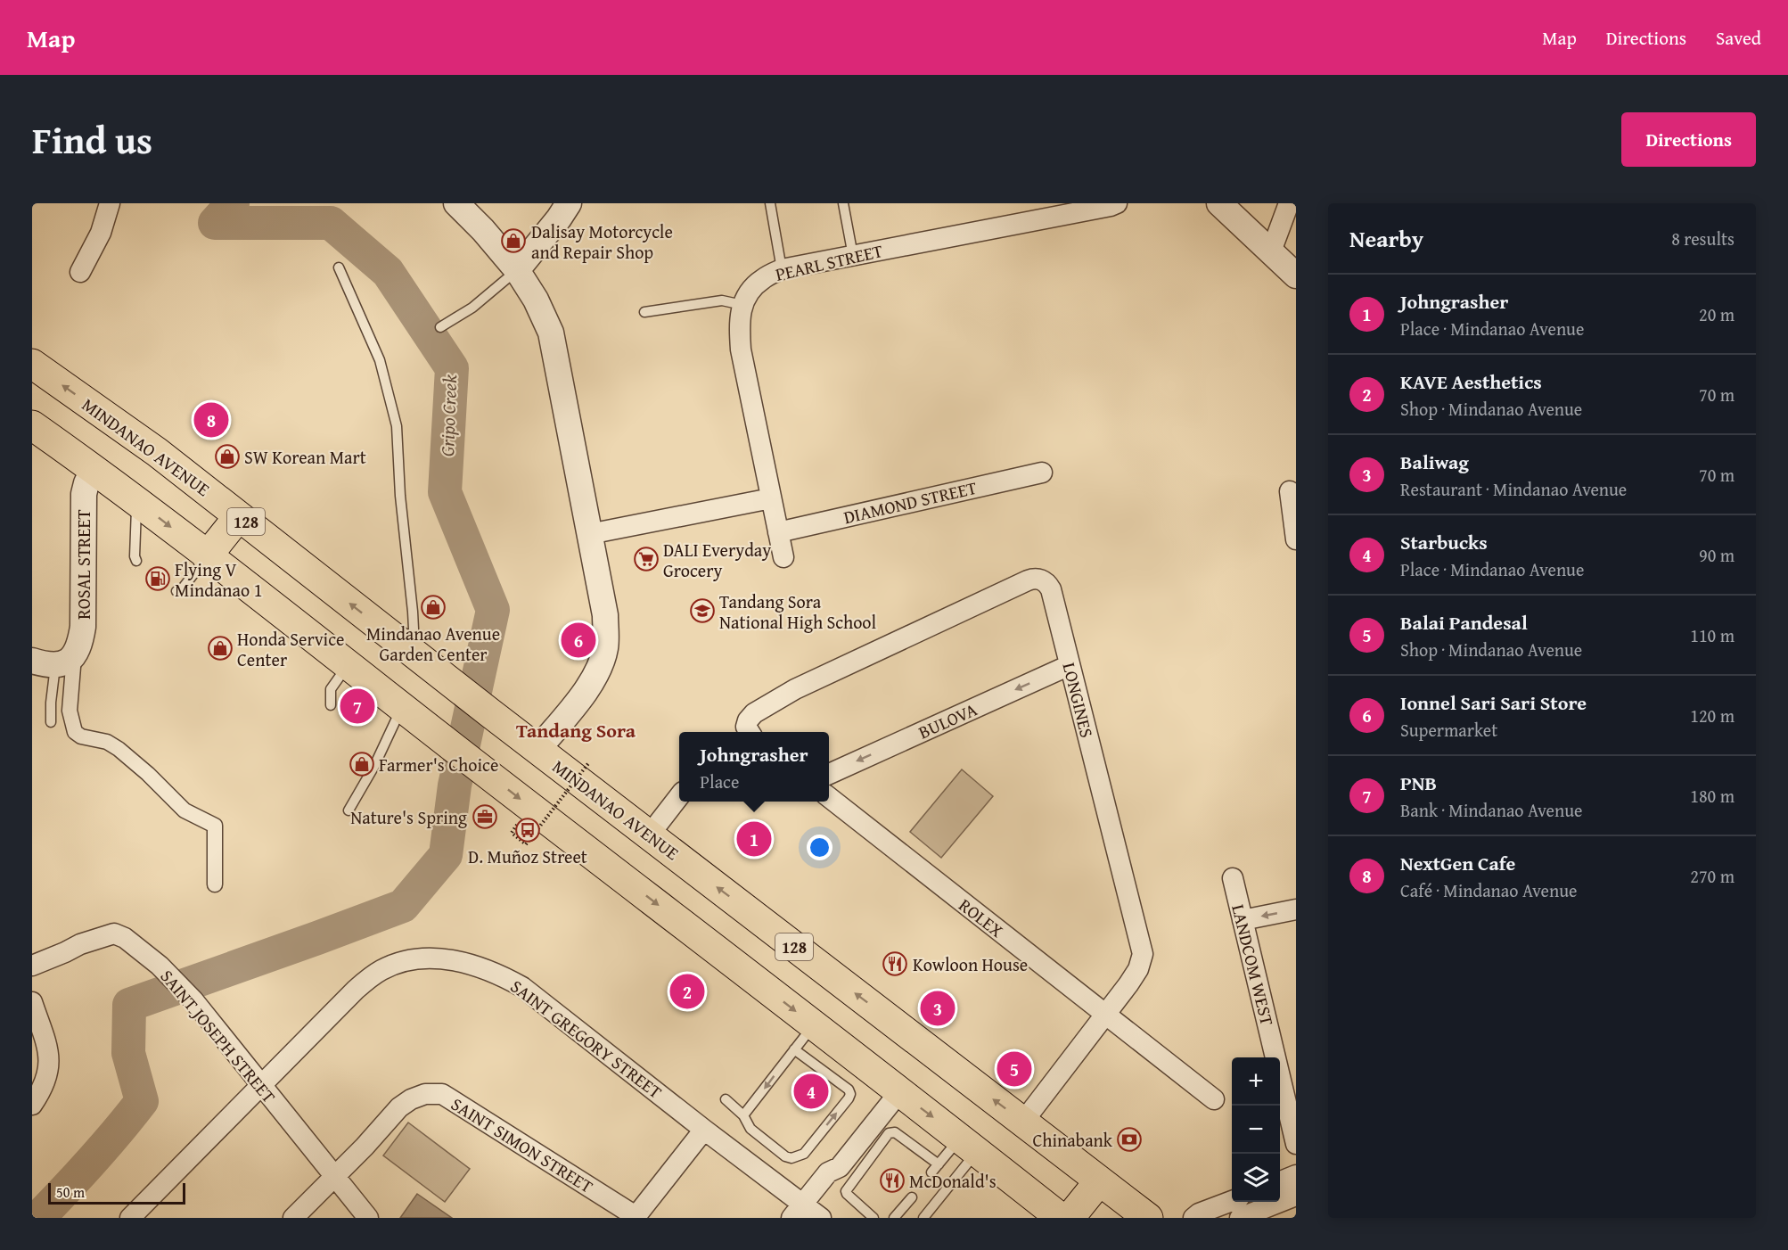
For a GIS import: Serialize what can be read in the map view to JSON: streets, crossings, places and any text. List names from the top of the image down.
{
  "streets": {
    "main road": ["MINDANAO AVENUE", "128"],
    "street": [
      "PEARL STREET",
      "DIAMOND STREET",
      "ROSAL STREET",
      "LONGINES",
      "BULOVA",
      "ROLEX",
      "LANDCOM WEST",
      "SAINT JOSEPH STREET",
      "SAINT GREGORY STREET",
      "SAINT SIMON STREET"
    ]
  },
  "crossings": [
    ["PEARL STREET", "DIAMOND STREET"],
    ["MINDANAO AVENUE", "LONGINES"],
    ["LONGINES", "BULOVA"],
    ["LONGINES", "ROLEX"],
    ["SAINT JOSEPH STREET", "SAINT GREGORY STREET"],
    ["SAINT JOSEPH STREET", "SAINT SIMON STREET"]
  ],
  "one_way": ["BULOVA"],
  "districts": ["Tandang Sora"],
  "water": ["Gripo Creek"],
  "places": {
    "shop": [
      "Dalisay Motorcycle and Repair Shop",
      "SW Korean Mart",
      "Mindanao Avenue Garden Center",
      "Honda Service Center",
      "Farmer's Choice"
    ],
    "supermarket": ["DALI Everyday Grocery"],
    "fuel station": ["Flying V Mindanao 1"],
    "school or university": ["Tandang Sora National High School"],
    "office": ["Nature's Spring"],
    "bus stop": ["D. Muñoz Street"],
    "restaurant": ["Kowloon House", "McDonald's"],
    "bank": ["Chinabank"]
  },
  "scale_bar": "50 m",
  "page": {
    "header": "Map",
    "nav": ["Map", "Directions", "Saved"],
    "title": "Find us",
    "buttons": "Directions",
    "heading": ["Nearby", "8 results"],
    "list": [
      {
        "mark": "1",
        "name": "Johngrasher",
        "note": "Place · Mindanao Avenue",
        "value": "20 m"
      },
      {
        "mark": "2",
        "name": "KAVE Aesthetics",
        "note": "Shop · Mindanao Avenue",
        "value": "70 m"
      },
      {
        "mark": "3",
        "name": "Baliwag",
        "note": "Restaurant · Mindanao Avenue",
        "value": "70 m"
      },
      {
        "mark": "4",
        "name": "Starbucks",
        "note": "Place · Mindanao Avenue",
        "value": "90 m"
      },
      {
        "mark": "5",
        "name": "Balai Pandesal",
        "note": "Shop · Mindanao Avenue",
        "value": "110 m"
      },
      {
        "mark": "6",
        "name": "Ionnel Sari Sari Store",
        "note": "Supermarket",
        "value": "120 m"
      },
      {
        "mark": "7",
        "name": "PNB",
        "note": "Bank · Mindanao Avenue",
        "value": "180 m"
      },
      {
        "mark": "8",
        "name": "NextGen Cafe",
        "note": "Café · Mindanao Avenue",
        "value": "270 m"
      }
    ],
    "pins": [
      "8",
      "6",
      "7",
      "1",
      "2",
      "3",
      "5",
      "4"
    ],
    "popup": ["Johngrasher", "Place"],
    "map_buttons": ["+", "−"],
    "scale": "50 m"
  }
}
